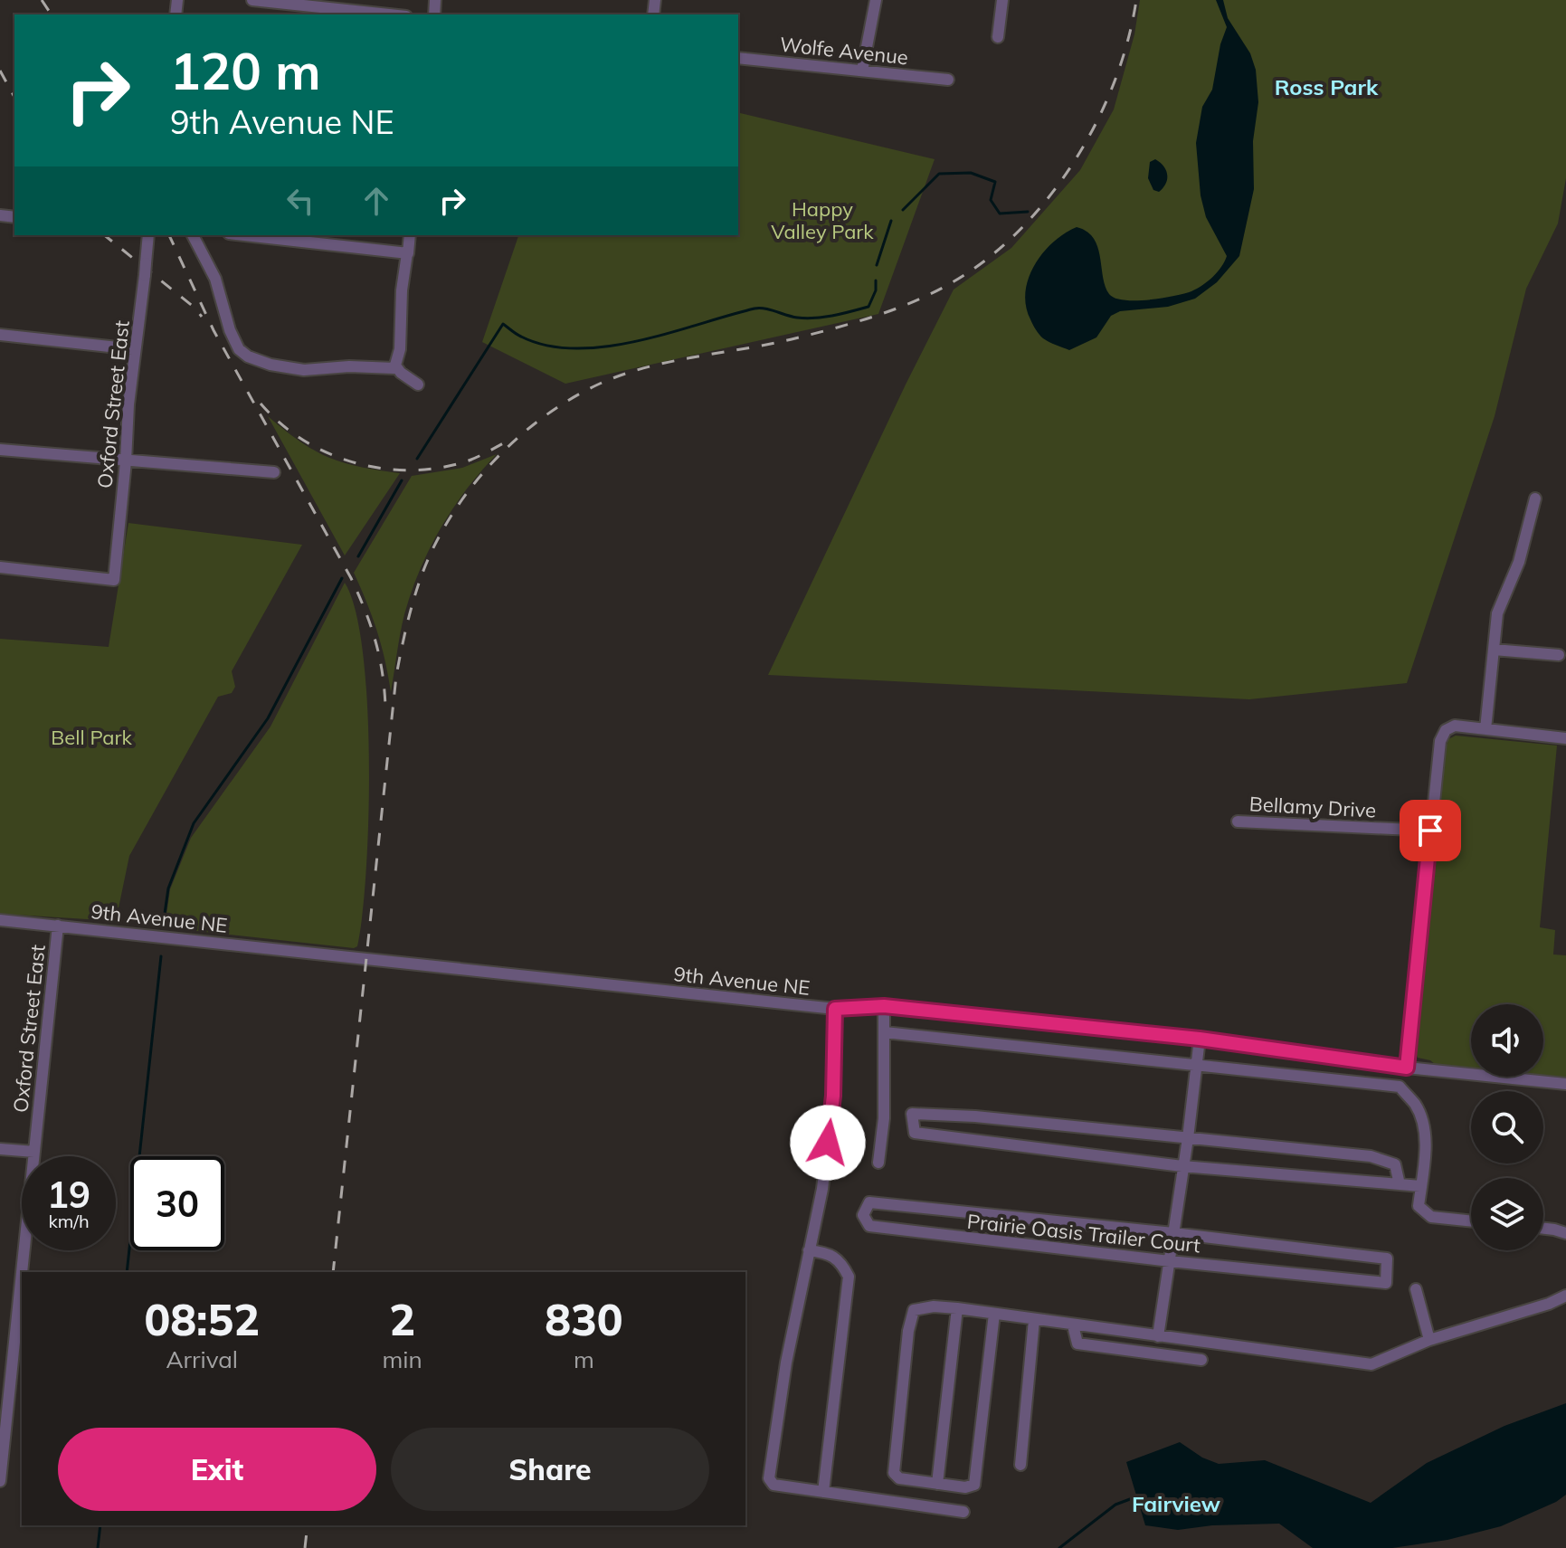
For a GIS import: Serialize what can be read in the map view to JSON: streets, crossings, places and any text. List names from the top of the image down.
{
  "streets": {
    "street": [
      "Wolfe Avenue",
      "Oxford Street East",
      "Bellamy Drive",
      "9th Avenue NE",
      "Prairie Oasis Trailer Court"
    ]
  },
  "crossings": [
    ["Oxford Street East", "9th Avenue NE"]
  ],
  "districts": ["Ross Park", "Fairview"],
  "parks": ["Happy Valley Park", "Bell Park"],
  "page": {
    "turn": ["120 m", "9th Avenue NE"],
    "speed": "19 km/h",
    "limit": "30",
    "eta": [
      "08:52",
      "Arrival",
      "2",
      "min",
      "830",
      "m"
    ],
    "buttons": ["Exit", "Share"]
  }
}
